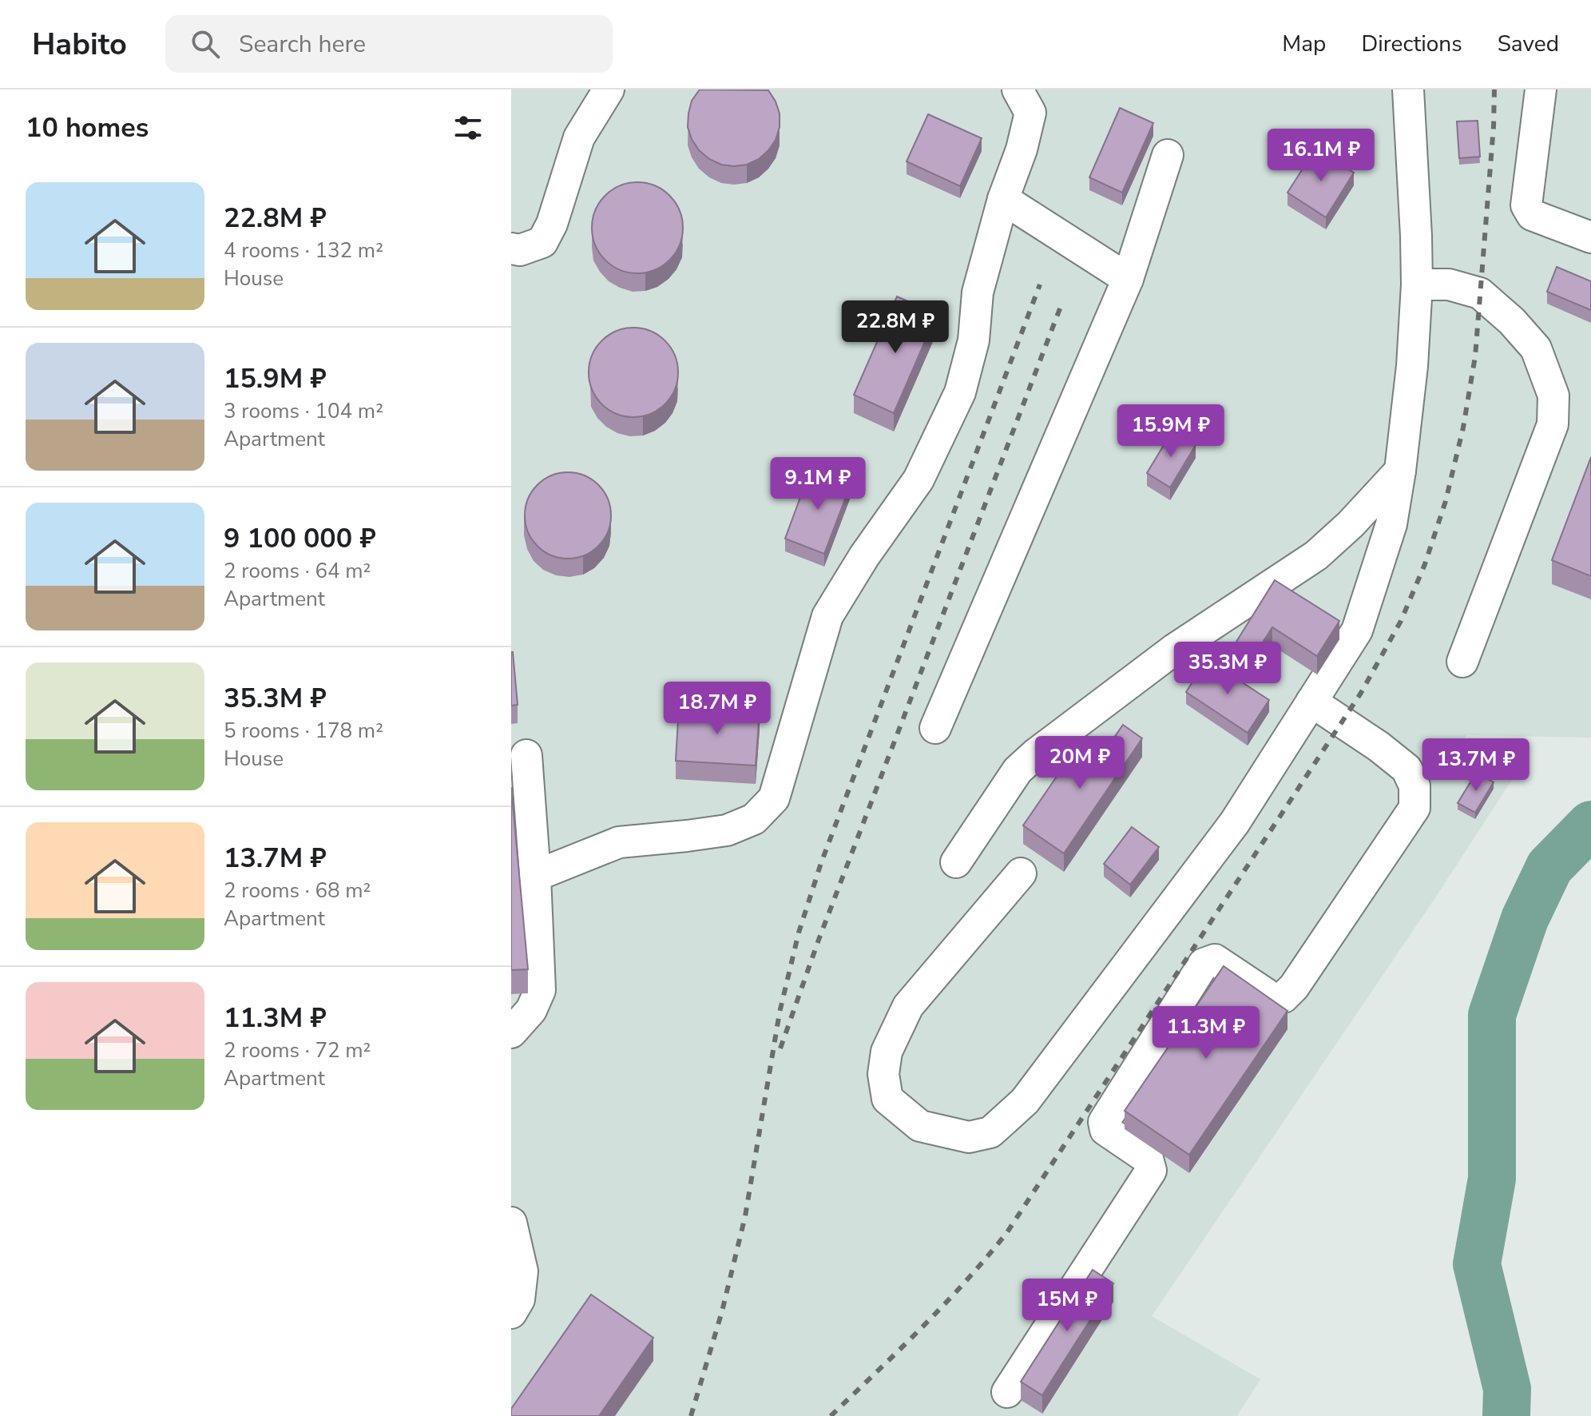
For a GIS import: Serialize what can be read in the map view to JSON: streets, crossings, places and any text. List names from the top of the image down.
{
  "page": {
    "header": "Habito",
    "search": "Search here",
    "nav": ["Map", "Directions", "Saved"],
    "heading": "10 homes",
    "price": [
      "16.1M ₽",
      "22.8M ₽",
      "15.9M ₽",
      "9.1M ₽",
      "35.3M ₽",
      "18.7M ₽",
      "20M ₽",
      "13.7M ₽",
      "11.3M ₽",
      "15M ₽"
    ],
    "list": [
      {
        "name": "22.8M ₽",
        "note": "4 rooms · 132 m² · House"
      },
      {
        "name": "15.9M ₽",
        "note": "3 rooms · 104 m² · Apartment"
      },
      {
        "name": "9 100 000 ₽",
        "note": "2 rooms · 64 m² · Apartment"
      },
      {
        "name": "35.3M ₽",
        "note": "5 rooms · 178 m² · House"
      },
      {
        "name": "13.7M ₽",
        "note": "2 rooms · 68 m² · Apartment"
      },
      {
        "name": "11.3M ₽",
        "note": "2 rooms · 72 m² · Apartment"
      }
    ]
  }
}
